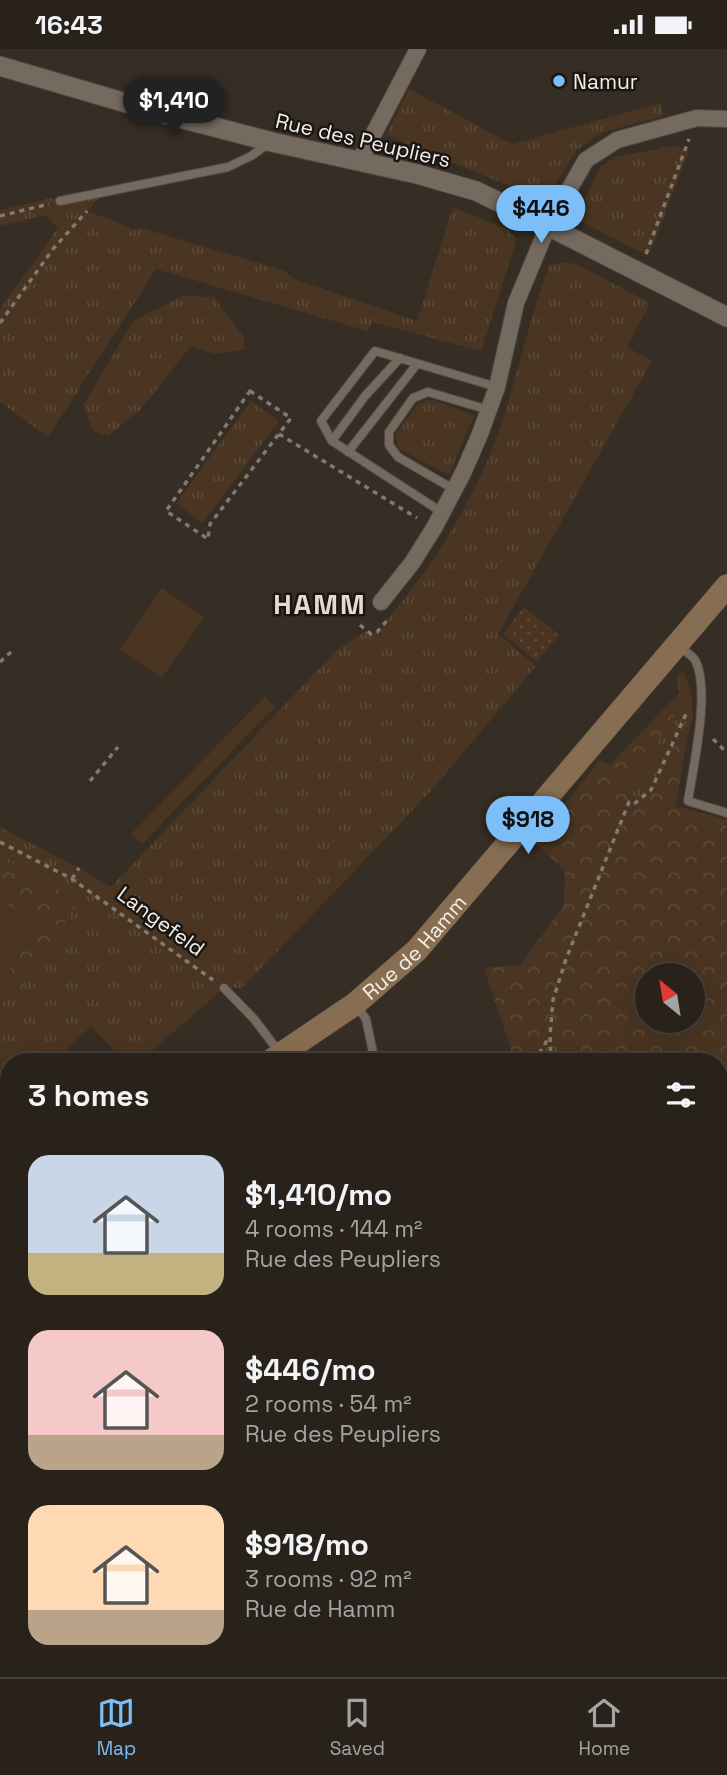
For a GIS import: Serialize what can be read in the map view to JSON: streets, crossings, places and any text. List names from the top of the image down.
{
  "streets": {
    "main road": ["Rue de Hamm"],
    "street": ["Rue des Peupliers"],
    "path": ["Langefeld"]
  },
  "districts": ["HAMM"],
  "places": ["Namur"],
  "north": "top left",
  "page": {
    "status": "16:43",
    "price": ["$1,410", "$446", "$918"],
    "heading": "3 homes",
    "list": [
      {
        "name": "$1,410/mo",
        "note": "4 rooms · 144 m² · Rue des Peupliers"
      },
      {
        "name": "$446/mo",
        "note": "2 rooms · 54 m² · Rue des Peupliers"
      },
      {
        "name": "$918/mo",
        "note": "3 rooms · 92 m² · Rue de Hamm"
      }
    ],
    "tabs": ["Map", "Saved", "Home"]
  }
}
